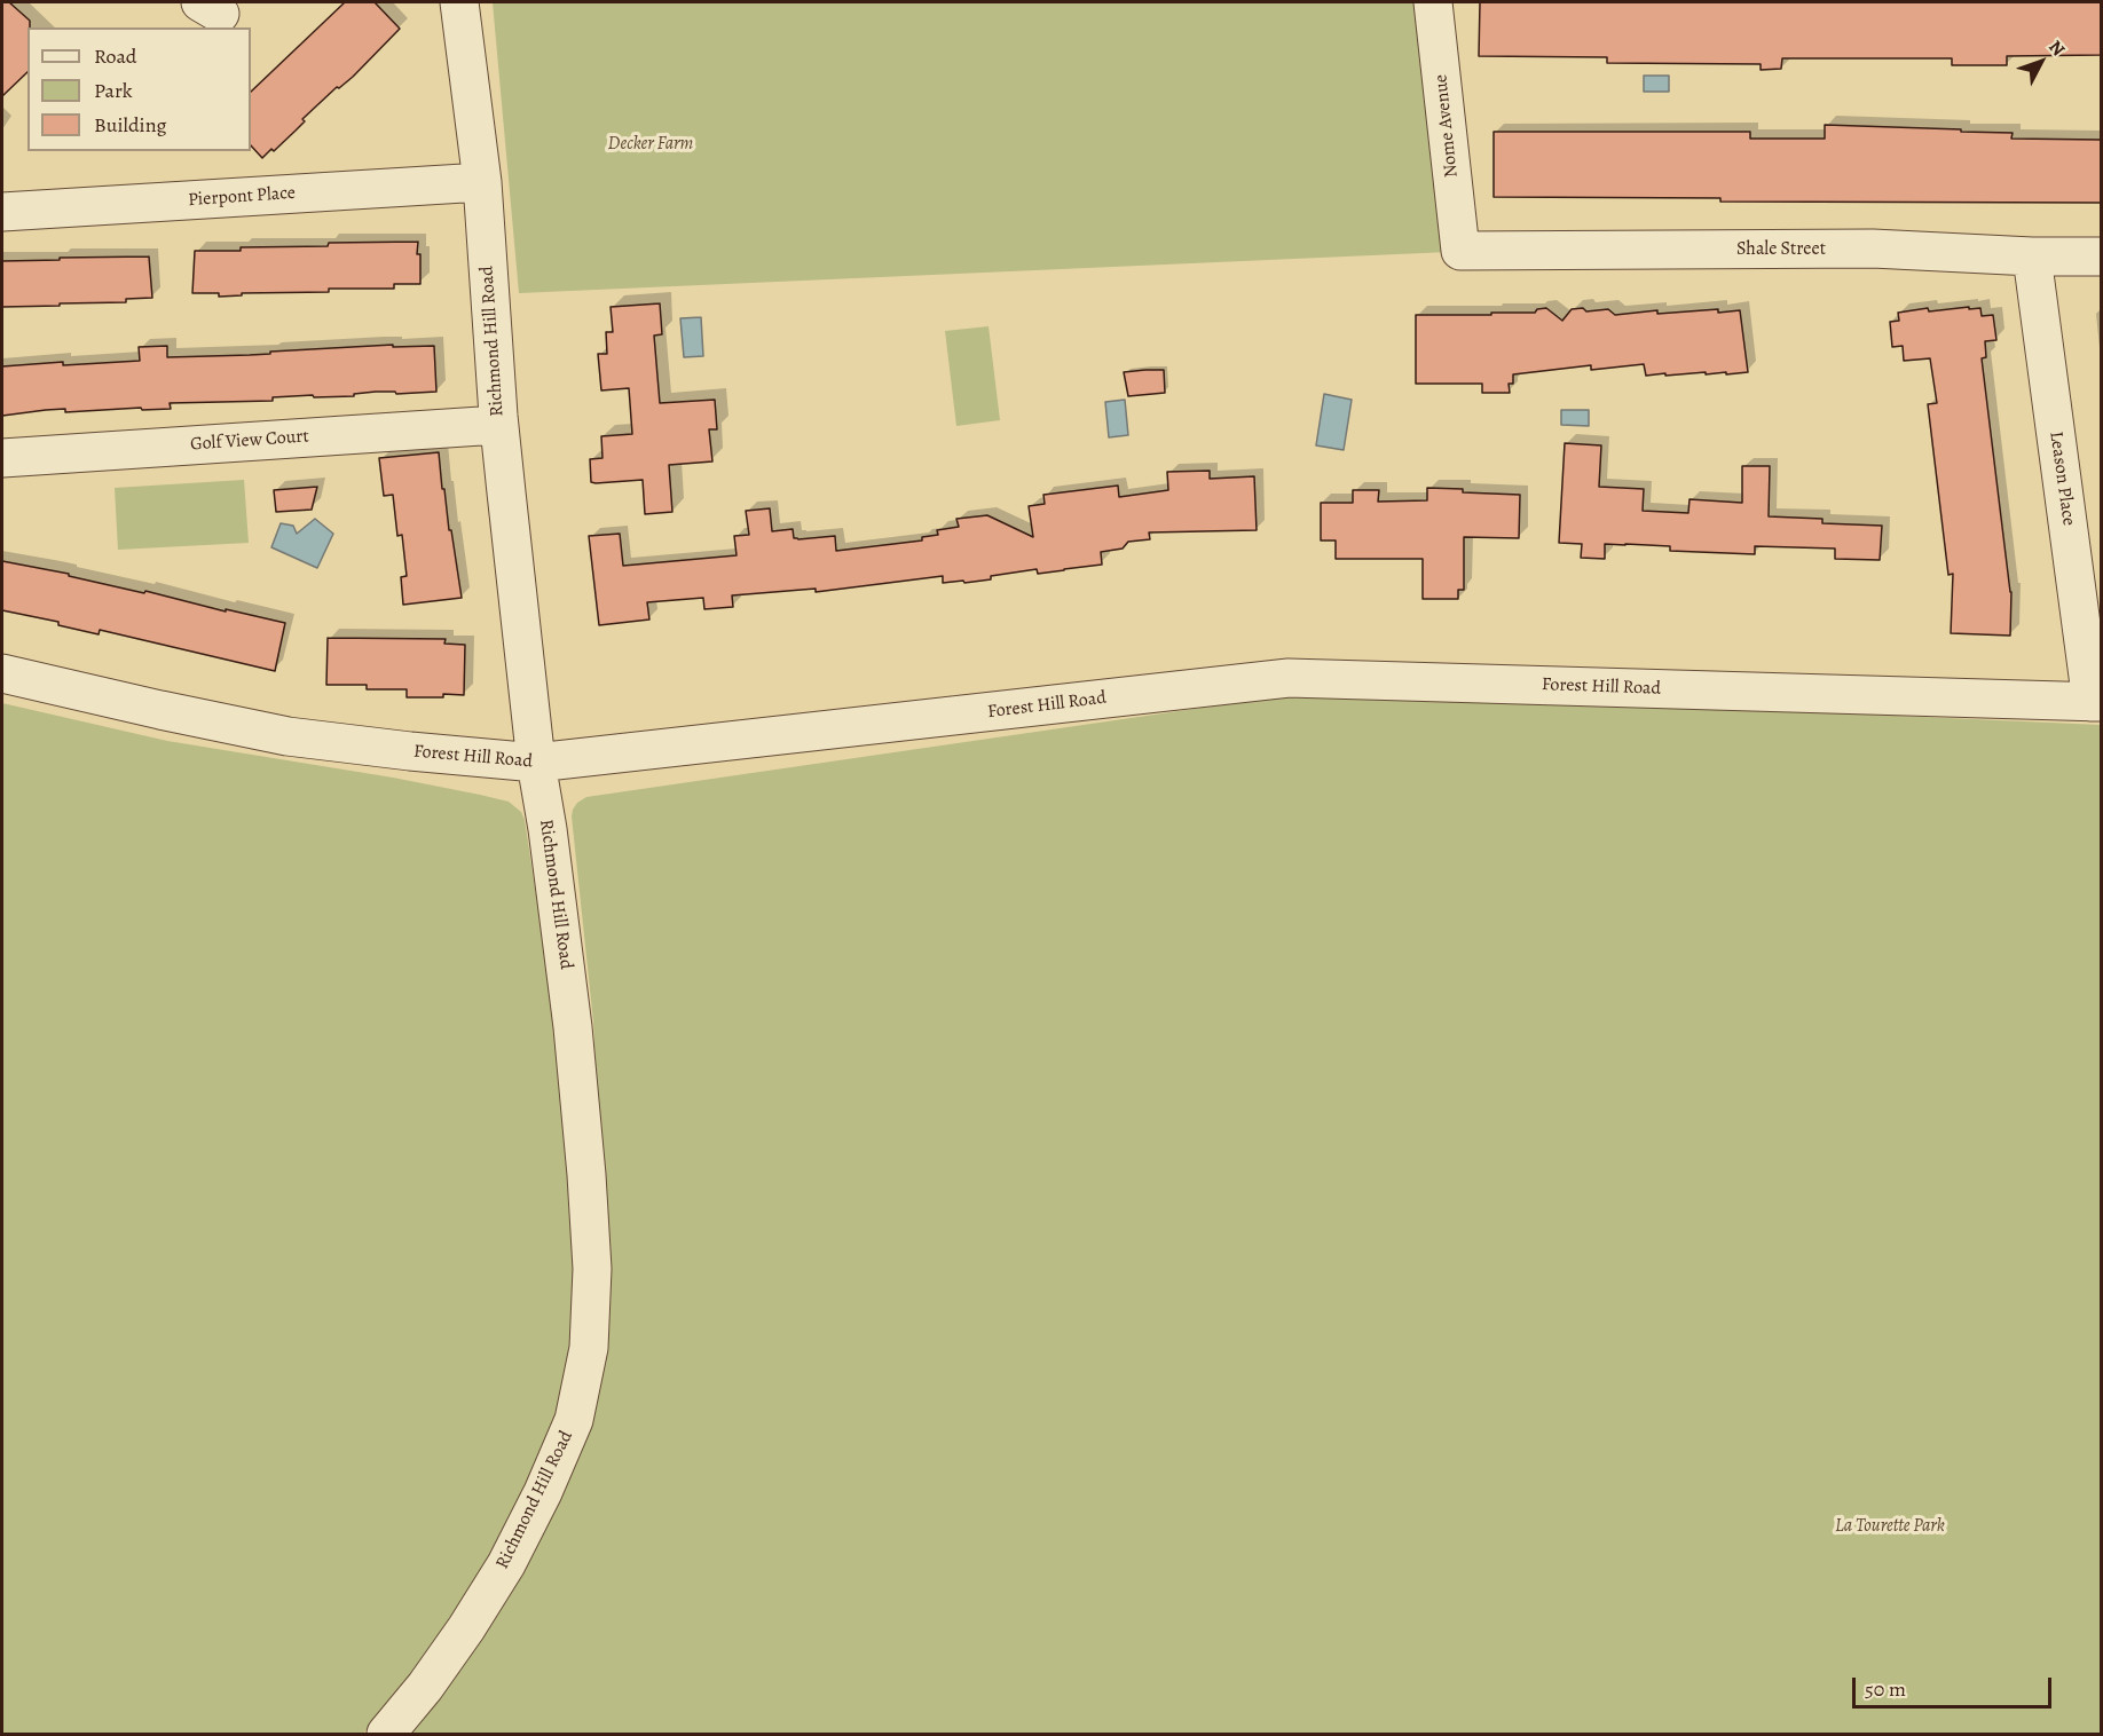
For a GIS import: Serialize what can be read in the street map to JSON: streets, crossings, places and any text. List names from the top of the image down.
{
  "streets": {
    "street": [
      "Nome Avenue",
      "Pierpont Place",
      "Shale Street",
      "Richmond Hill Road",
      "Golf View Court",
      "Leason Place",
      "Forest Hill Road"
    ]
  },
  "crossings": [
    ["Nome Avenue", "Shale Street"],
    ["Pierpont Place", "Richmond Hill Road"],
    ["Shale Street", "Leason Place"],
    ["Richmond Hill Road", "Golf View Court"],
    ["Richmond Hill Road", "Forest Hill Road"],
    ["Leason Place", "Forest Hill Road"]
  ],
  "parks": ["Decker Farm", "La Tourette Park"],
  "legend": ["Road", "Park", "Building"],
  "scale_bar": "50 m",
  "north": "top right"
}
